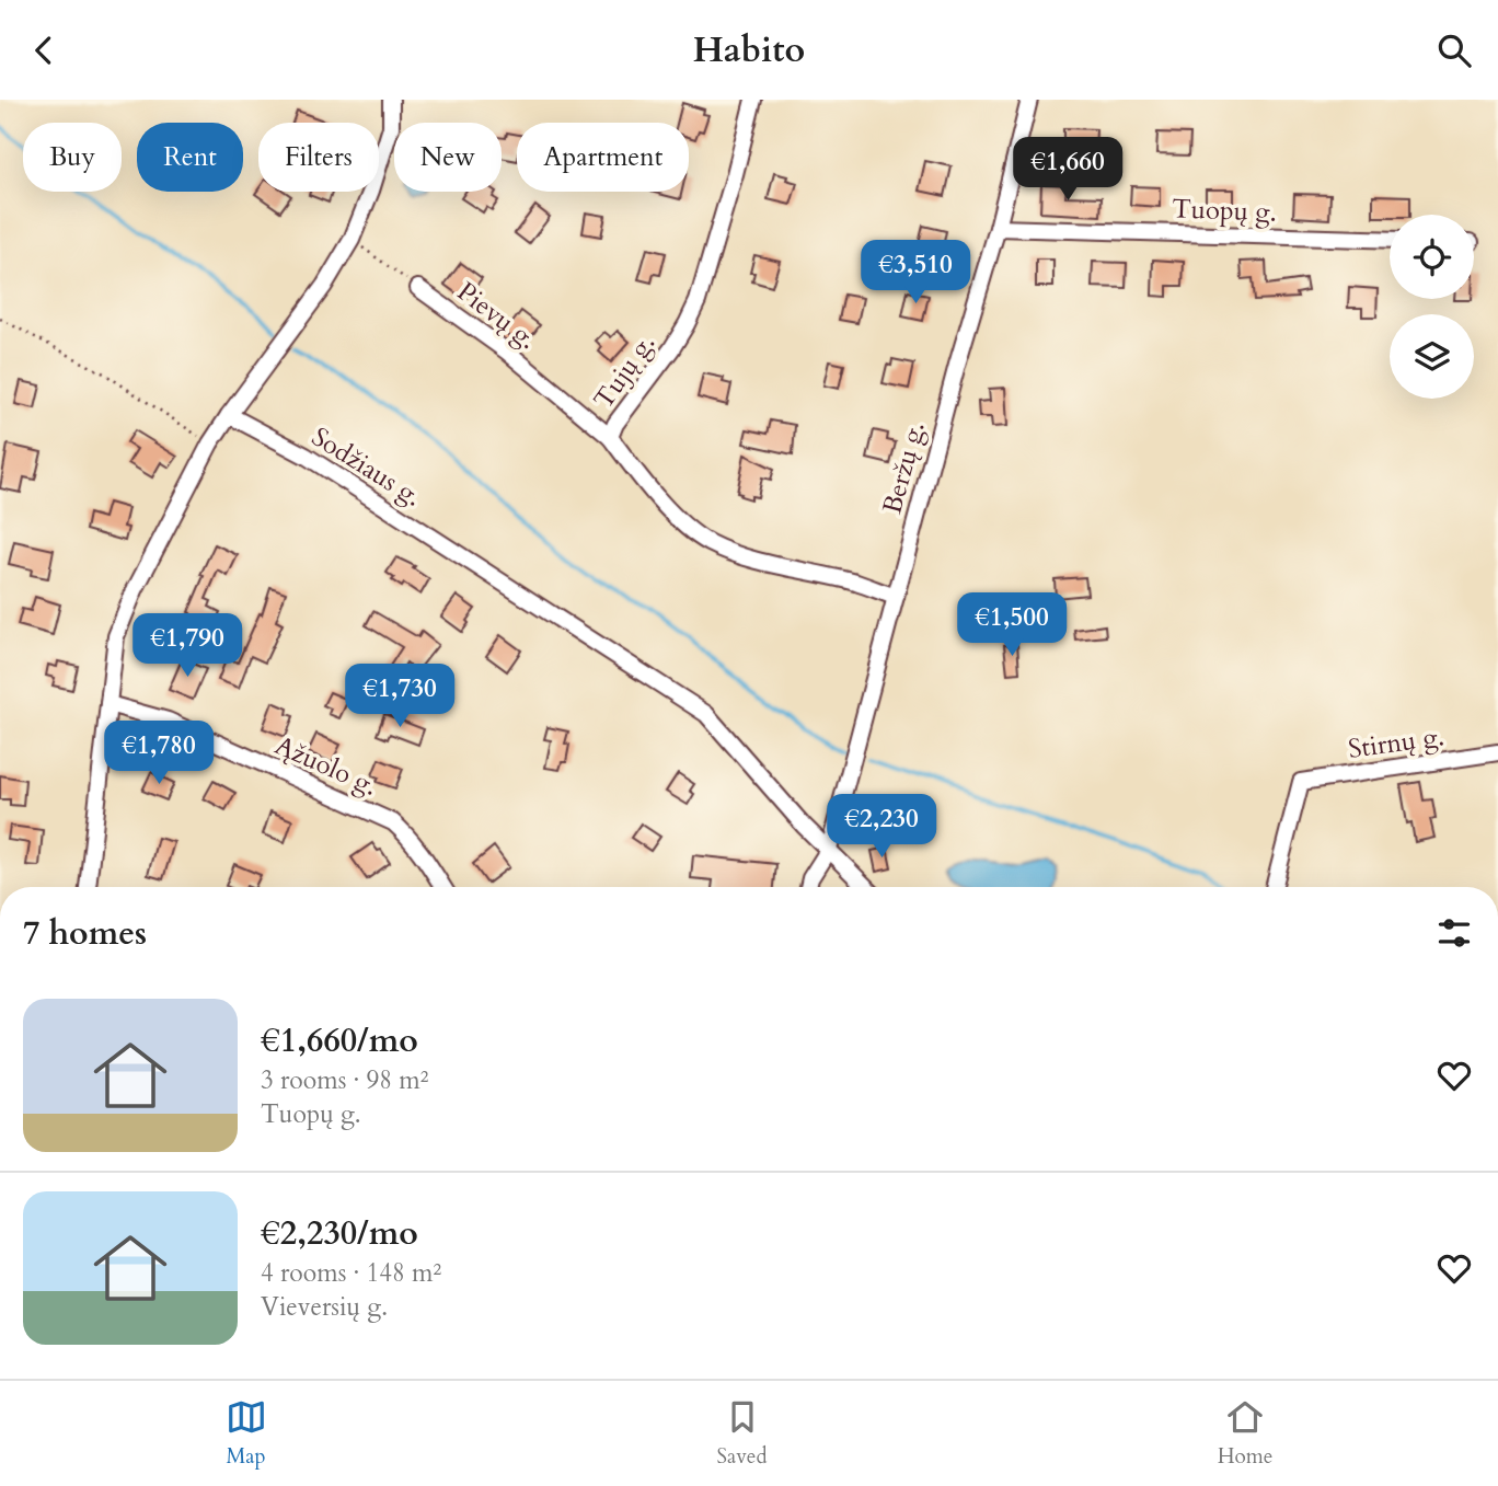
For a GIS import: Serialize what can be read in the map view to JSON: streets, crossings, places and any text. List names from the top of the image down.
{
  "streets": {
    "street": [
      "Tuopų g.",
      "Pievų g.",
      "Tujų g.",
      "Sodžiaus g.",
      "Beržų g.",
      "Stirnų g.",
      "Ąžuolo g."
    ]
  },
  "crossings": [
    ["Tuopų g.", "Beržų g."],
    ["Pievų g.", "Tujų g."],
    ["Tujų g.", "Beržų g."],
    ["Sodžiaus g.", "Beržų g."]
  ],
  "page": {
    "header": "Habito",
    "chip": [
      "Buy",
      "Rent",
      "Filters",
      "New",
      "Apartment"
    ],
    "price": [
      "€1,660",
      "€3,510",
      "€1,500",
      "€1,790",
      "€1,730",
      "€1,780",
      "€2,230"
    ],
    "heading": "7 homes",
    "list": [
      {
        "name": "€1,660/mo",
        "note": "3 rooms · 98 m² · Tuopų g."
      },
      {
        "name": "€2,230/mo",
        "note": "4 rooms · 148 m² · Vieversių g."
      }
    ],
    "tabs": ["Map", "Saved", "Home"]
  }
}
